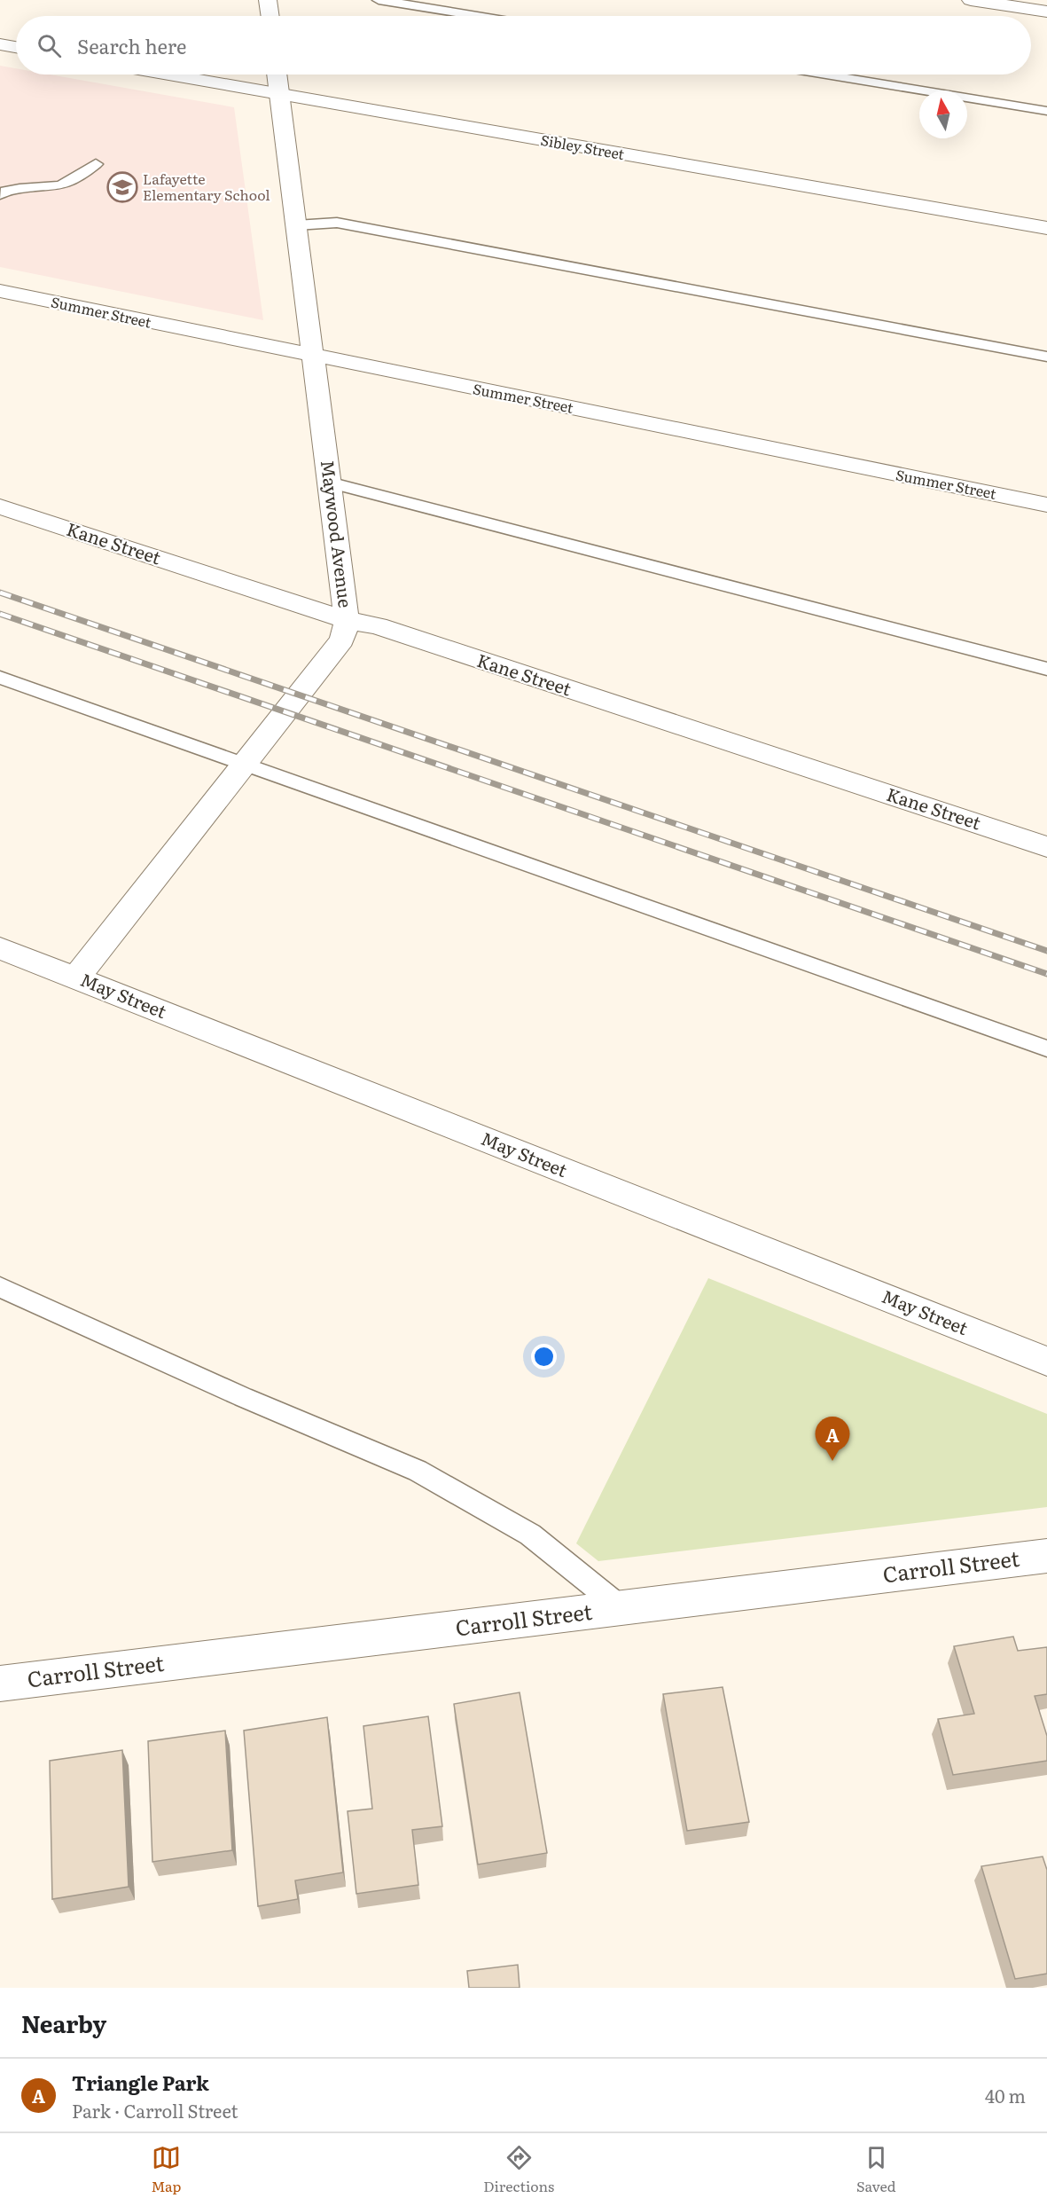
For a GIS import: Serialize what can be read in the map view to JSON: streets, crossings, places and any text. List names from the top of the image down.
{
  "streets": {
    "street": [
      "Sibley Street",
      "Summer Street",
      "Maywood Avenue",
      "Kane Street",
      "May Street",
      "Carroll Street"
    ]
  },
  "crossings": [
    ["Sibley Street", "Maywood Avenue"],
    ["Summer Street", "Maywood Avenue"],
    ["Maywood Avenue", "Kane Street"],
    ["Maywood Avenue", "May Street"]
  ],
  "places": {
    "school or university": ["Lafayette Elementary School"]
  },
  "north": "top",
  "page": {
    "search": "Search here",
    "pins": "A",
    "heading": "Nearby",
    "list": [
      {
        "mark": "A",
        "name": "Triangle Park",
        "note": "Park · Carroll Street",
        "value": "40 m"
      }
    ],
    "nav": ["Map", "Directions", "Saved"]
  }
}
